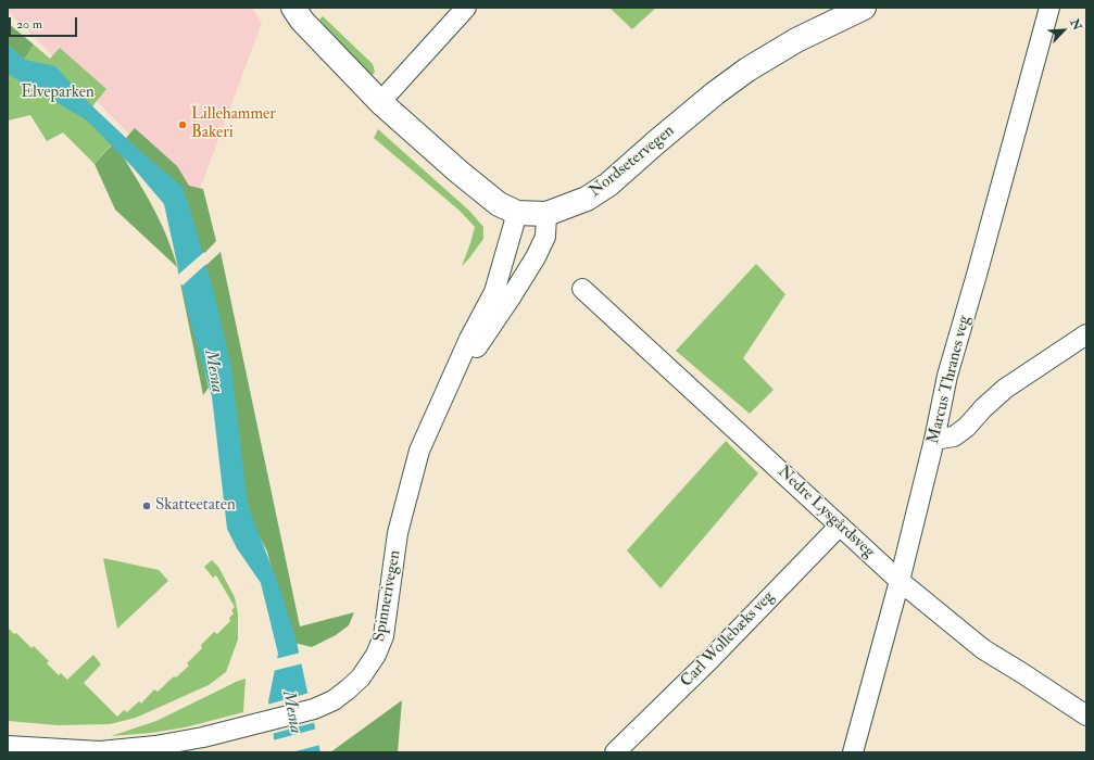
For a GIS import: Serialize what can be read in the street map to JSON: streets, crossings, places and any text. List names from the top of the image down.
{
  "streets": {
    "main road": ["Nordsetervegen"],
    "street": [
      "Marcus Thranes veg",
      "Nedre Lysgårdsveg",
      "Spinnerivegen",
      "Carl Wollebæks veg"
    ]
  },
  "crossings": [
    ["Nordsetervegen", "Spinnerivegen"],
    ["Marcus Thranes veg", "Nedre Lysgårdsveg"],
    ["Nedre Lysgårdsveg", "Carl Wollebæks veg"]
  ],
  "water": ["Mesna"],
  "parks": ["Elveparken"],
  "places": ["Lillehammer Bakeri", "Skatteetaten"],
  "scale_bar": "20 m",
  "north": "top right"
}
